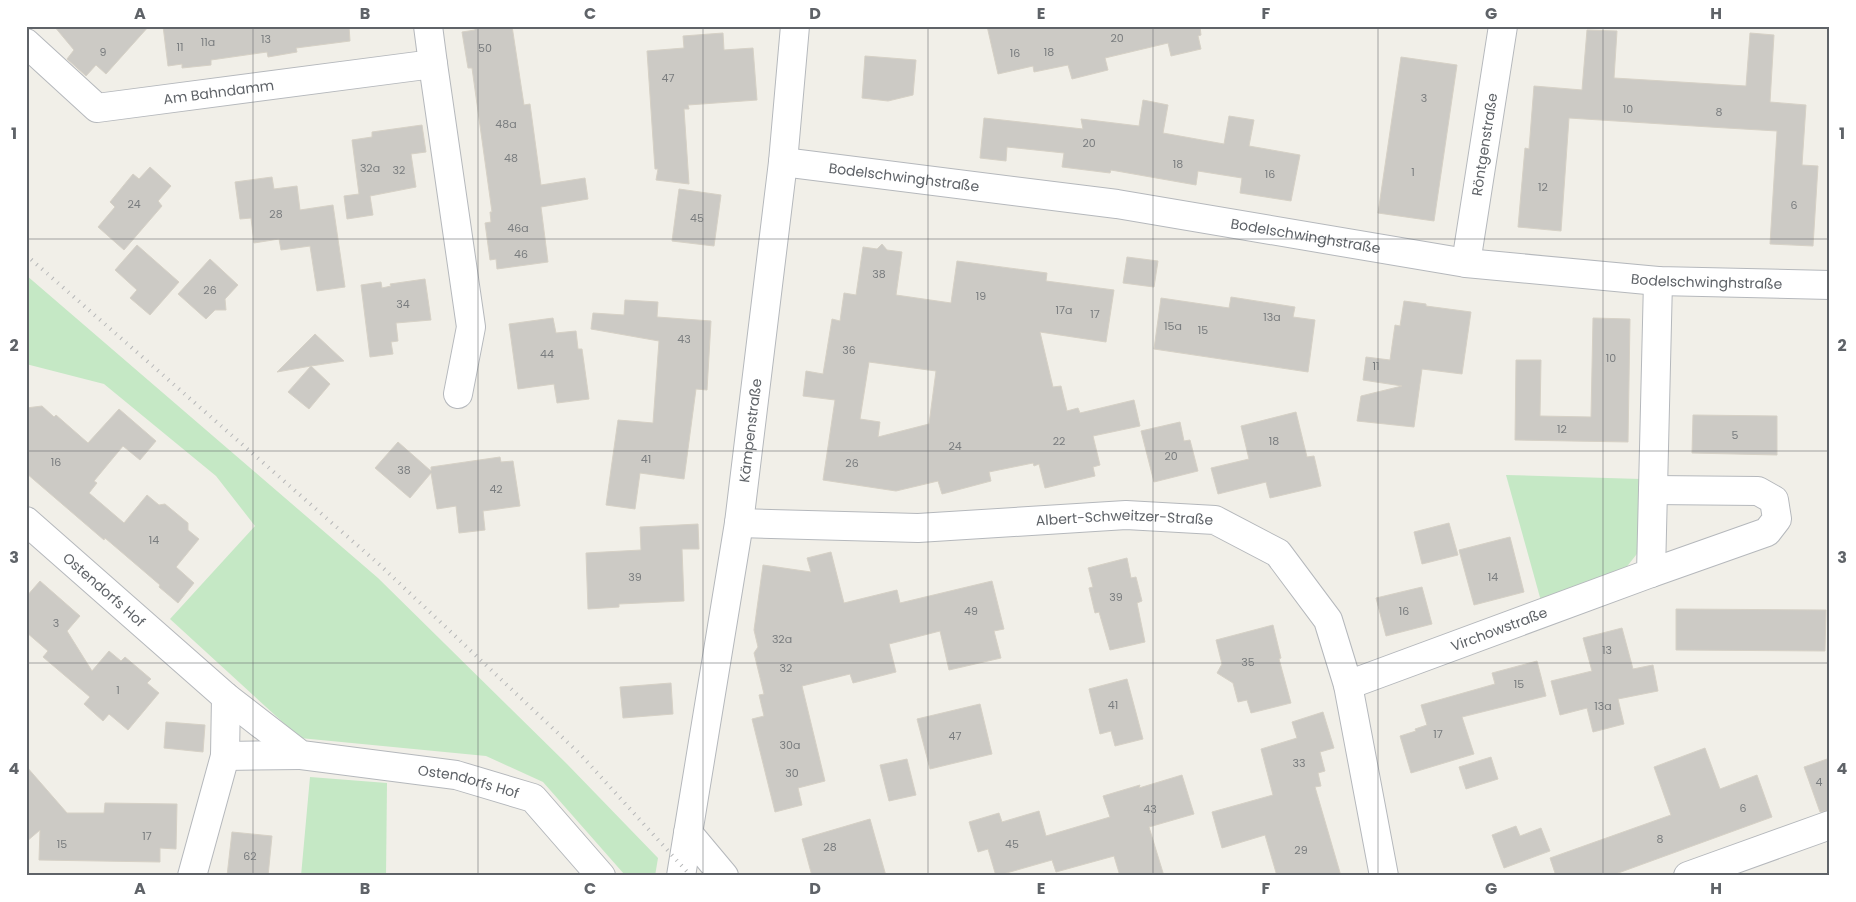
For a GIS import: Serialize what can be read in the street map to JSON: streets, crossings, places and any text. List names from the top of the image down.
{
  "streets": {
    "street": [
      "Am Bahndamm",
      "Röntgenstraße",
      "Bodelschwinghstraße",
      "Kämpenstraße",
      "Albert-Schweitzer-Straße",
      "Ostendorfs Hof",
      "Virchowstraße"
    ]
  },
  "crossings": [
    ["Röntgenstraße", "Bodelschwinghstraße"],
    ["Bodelschwinghstraße", "Kämpenstraße"],
    ["Kämpenstraße", "Albert-Schweitzer-Straße"],
    ["Albert-Schweitzer-Straße", "Virchowstraße"]
  ],
  "house_numbers": [
    "20",
    "13",
    "11a",
    "11",
    "50",
    "9",
    "18",
    "16",
    "47",
    "3",
    "10",
    "8",
    "48a",
    "20",
    "48",
    "18",
    "32a",
    "32",
    "1",
    "16",
    "12",
    "24",
    "6",
    "28",
    "45",
    "46a",
    "46",
    "38",
    "26",
    "19",
    "34",
    "17a",
    "17",
    "13a",
    "15a",
    "15",
    "43",
    "36",
    "44",
    "10",
    "11",
    "12",
    "5",
    "22",
    "18",
    "24",
    "20",
    "41",
    "16",
    "26",
    "38",
    "42",
    "14",
    "39",
    "14",
    "39",
    "49",
    "16",
    "3",
    "32a",
    "13",
    "35",
    "32",
    "15",
    "1",
    "41",
    "13a",
    "17",
    "47",
    "30a",
    "33",
    "30",
    "4",
    "6",
    "43",
    "17",
    "8",
    "15",
    "45",
    "28",
    "29",
    "62"
  ],
  "grid": {
    "columns": [
      "A",
      "B",
      "C",
      "D",
      "E",
      "F",
      "G",
      "H"
    ],
    "rows": [
      "1",
      "2",
      "3",
      "4"
    ]
  }
}
